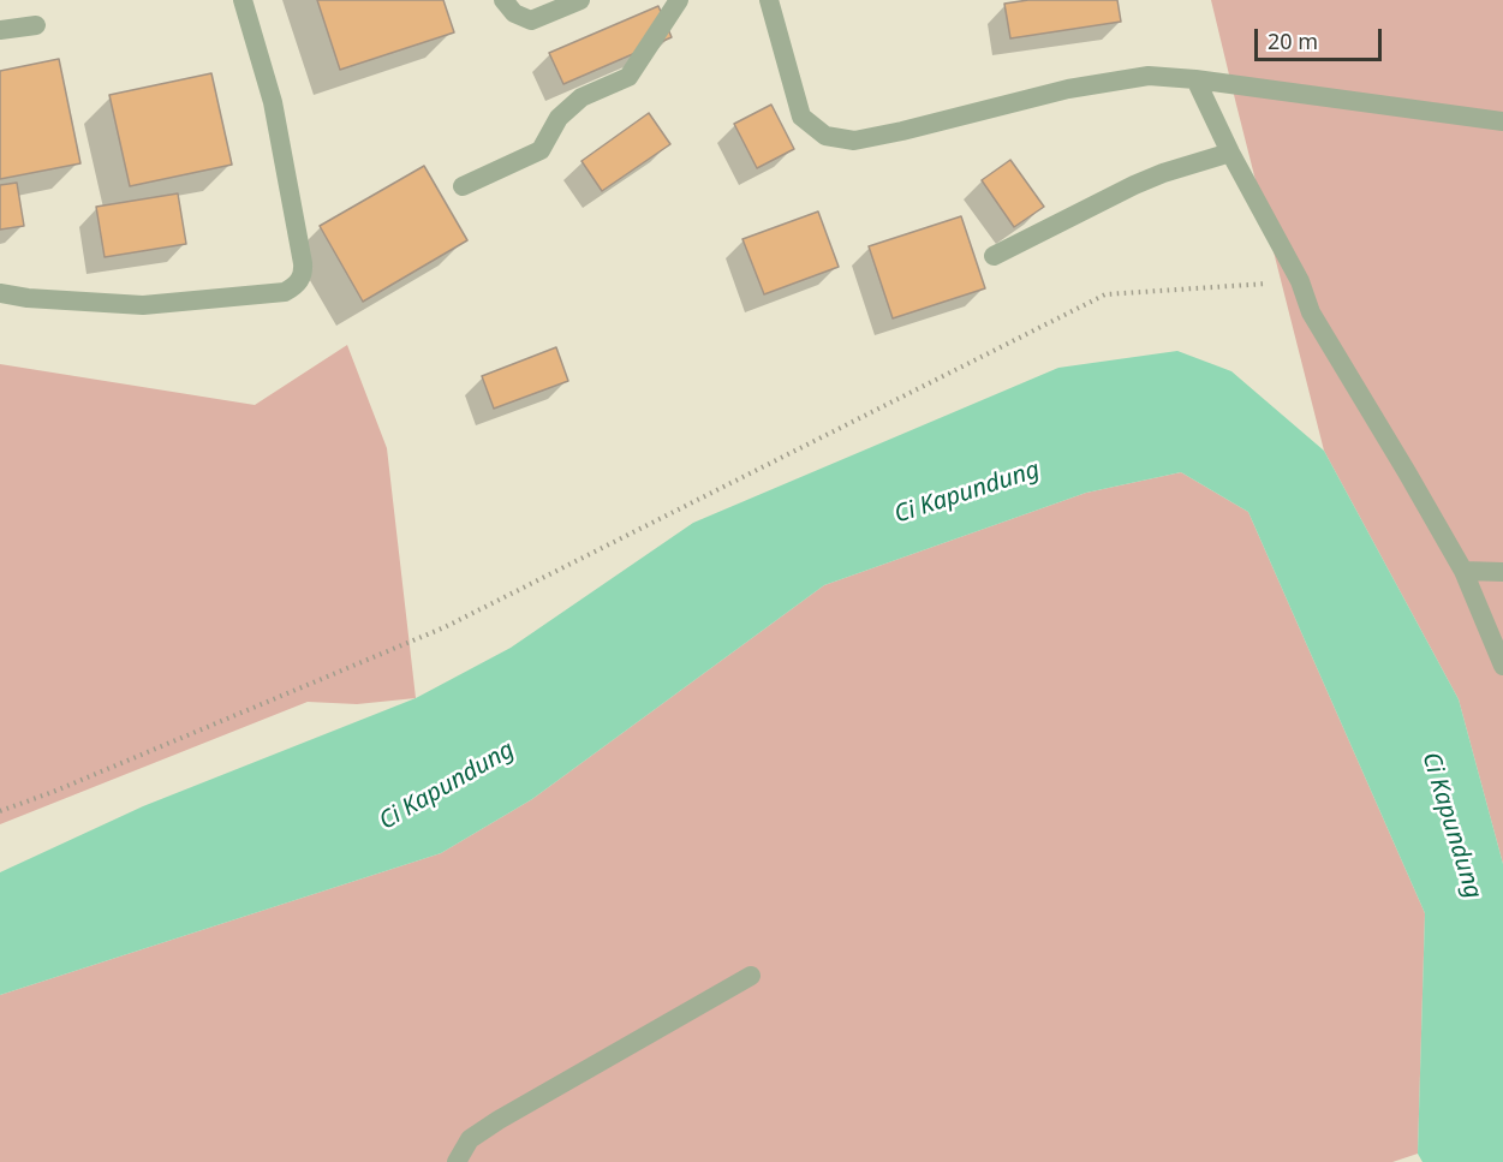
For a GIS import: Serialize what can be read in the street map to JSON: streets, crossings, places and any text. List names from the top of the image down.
{
  "water": ["Ci Kapundung"],
  "scale_bar": "20 m"
}
